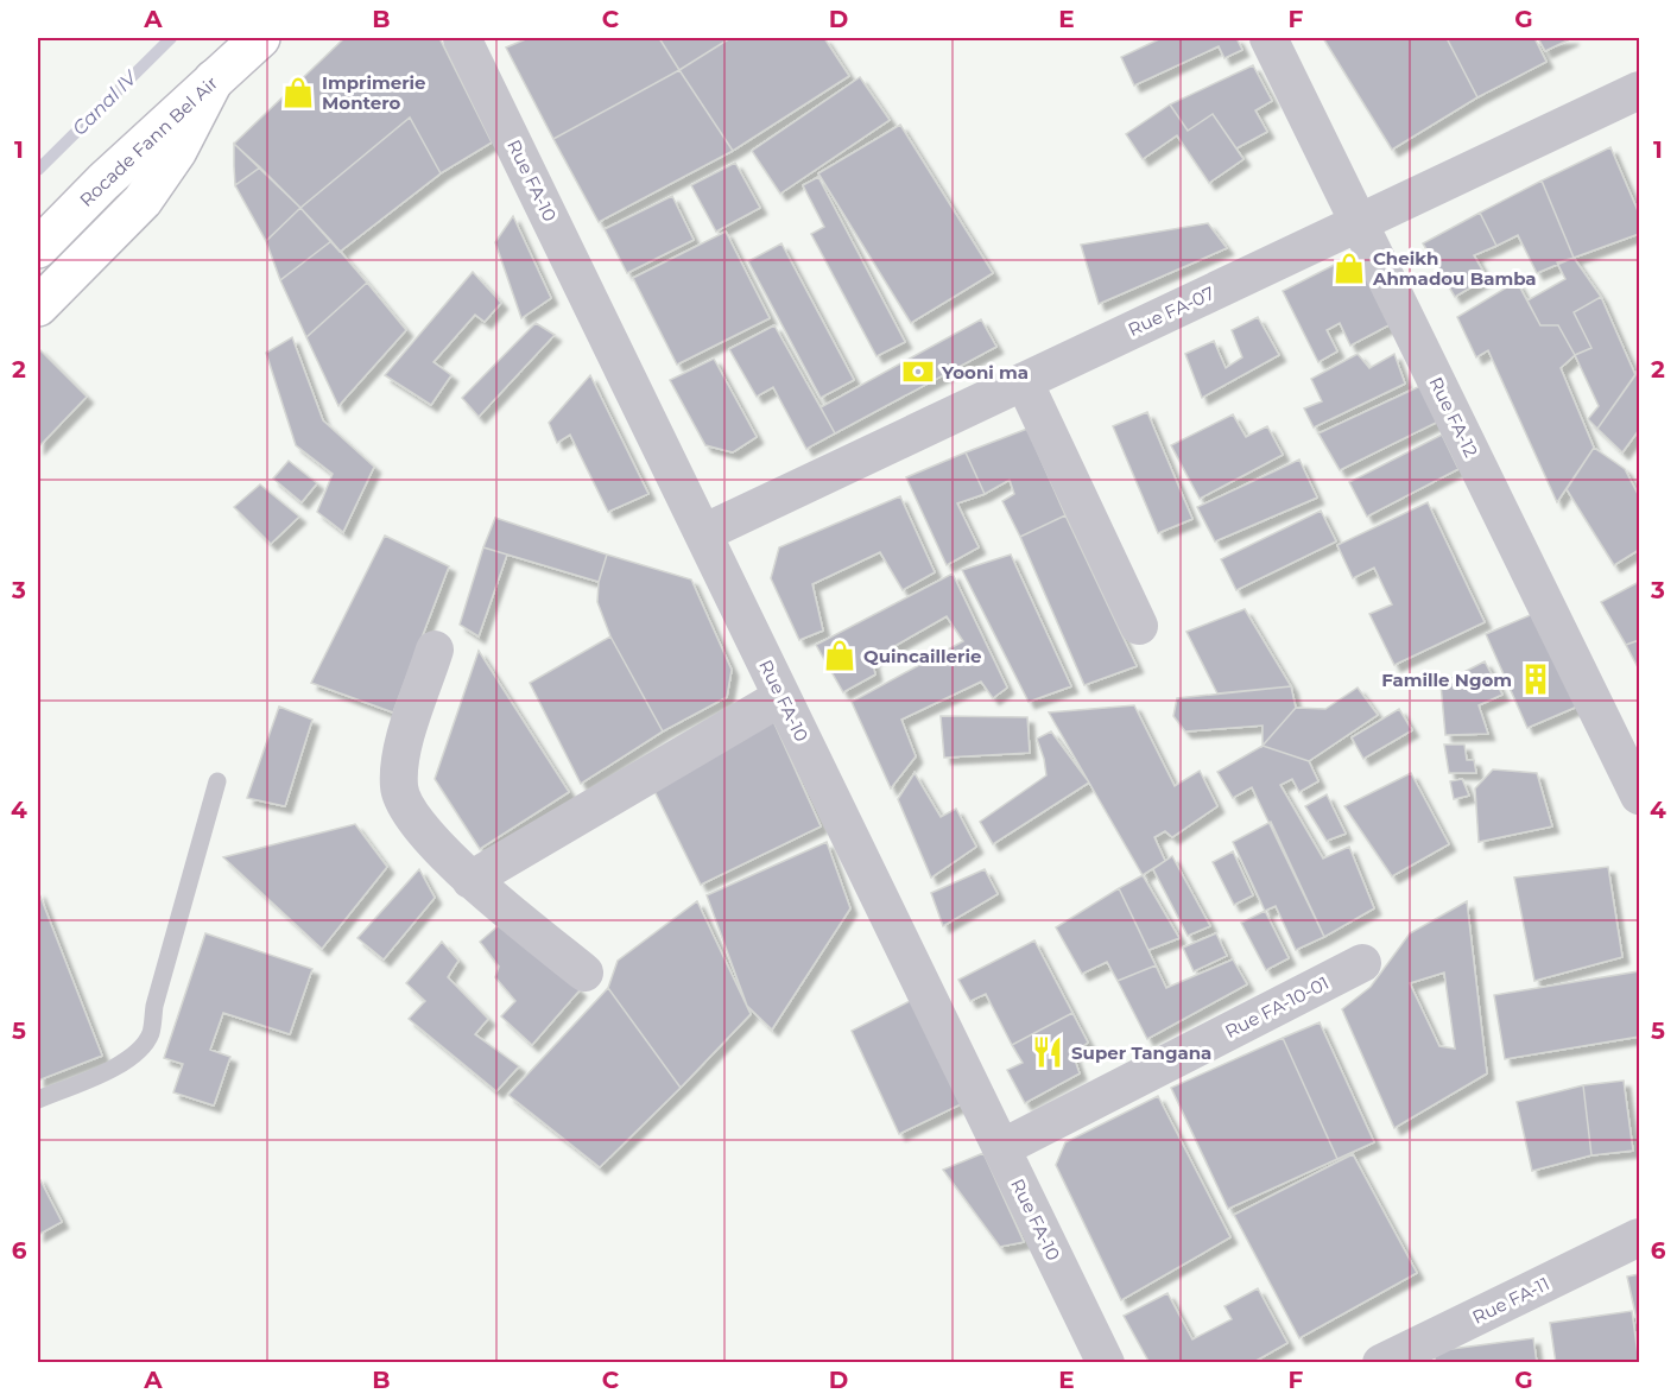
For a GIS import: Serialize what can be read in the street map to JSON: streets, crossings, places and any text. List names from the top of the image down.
{
  "streets": {
    "main road": ["Rocade Fann Bel Air"],
    "street": [
      "Rue FA-10",
      "Rue FA-07",
      "Rue FA-12",
      "Rue FA-10-01",
      "Rue FA-11"
    ]
  },
  "crossings": [
    ["Rue FA-10", "Rue FA-07"],
    ["Rue FA-10", "Rue FA-10-01"],
    ["Rue FA-07", "Rue FA-12"]
  ],
  "water": ["Canal IV"],
  "places": {
    "shop": ["Imprimerie Montero", "Cheikh Ahmadou Bamba", "Quincaillerie"],
    "bank": ["Yooni ma"],
    "building": ["Famille Ngom"],
    "restaurant": ["Super Tangana"]
  },
  "grid": {
    "columns": [
      "A",
      "B",
      "C",
      "D",
      "E",
      "F",
      "G"
    ],
    "rows": [
      "1",
      "2",
      "3",
      "4",
      "5",
      "6"
    ]
  }
}
